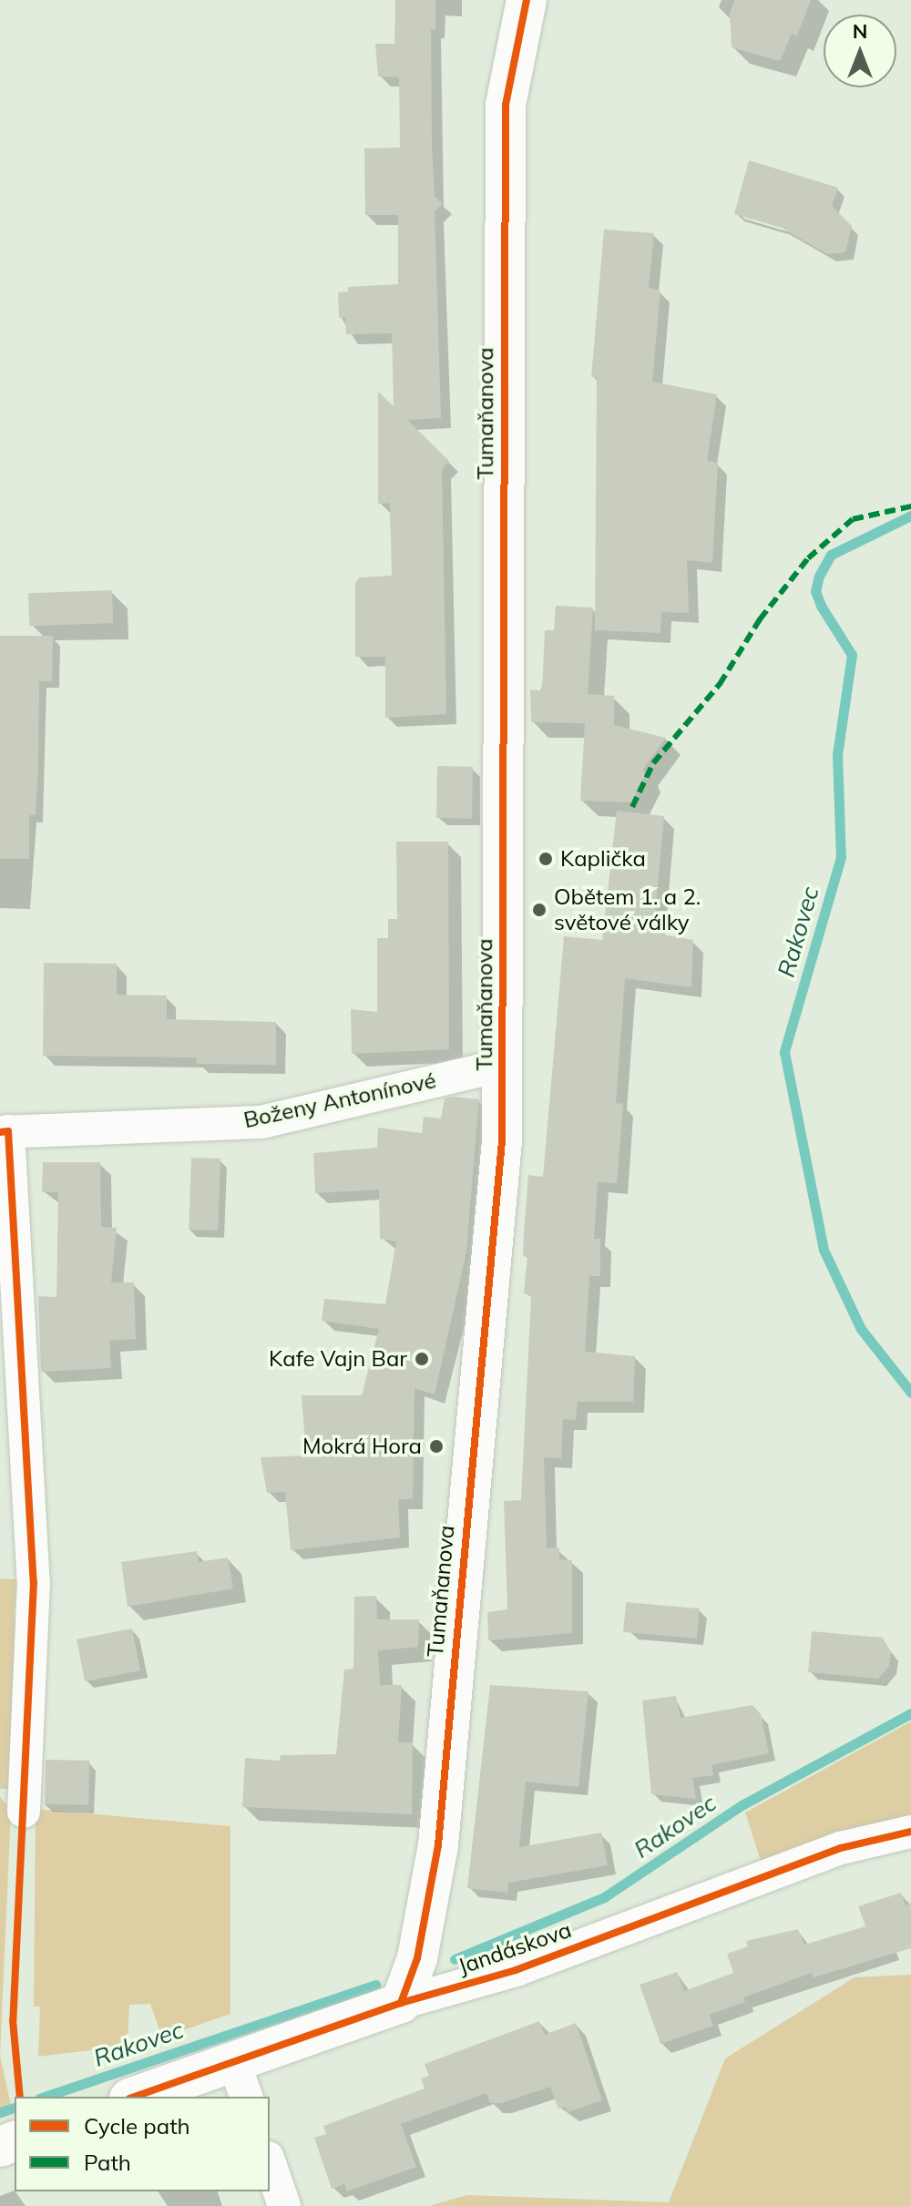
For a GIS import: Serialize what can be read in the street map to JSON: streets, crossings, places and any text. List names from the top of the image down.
{
  "streets": {
    "street": ["Tumaňanova", "Boženy Antonínové", "Jandáskova"]
  },
  "crossings": [
    ["Tumaňanova", "Boženy Antonínové"],
    ["Tumaňanova", "Jandáskova"]
  ],
  "water": ["Rakovec"],
  "places": [
    "Kaplička",
    "Obětem 1. a 2. světové války",
    "Kafe Vajn Bar",
    "Mokrá Hora"
  ],
  "legend": ["Cycle path", "Path"],
  "north": "top"
}
